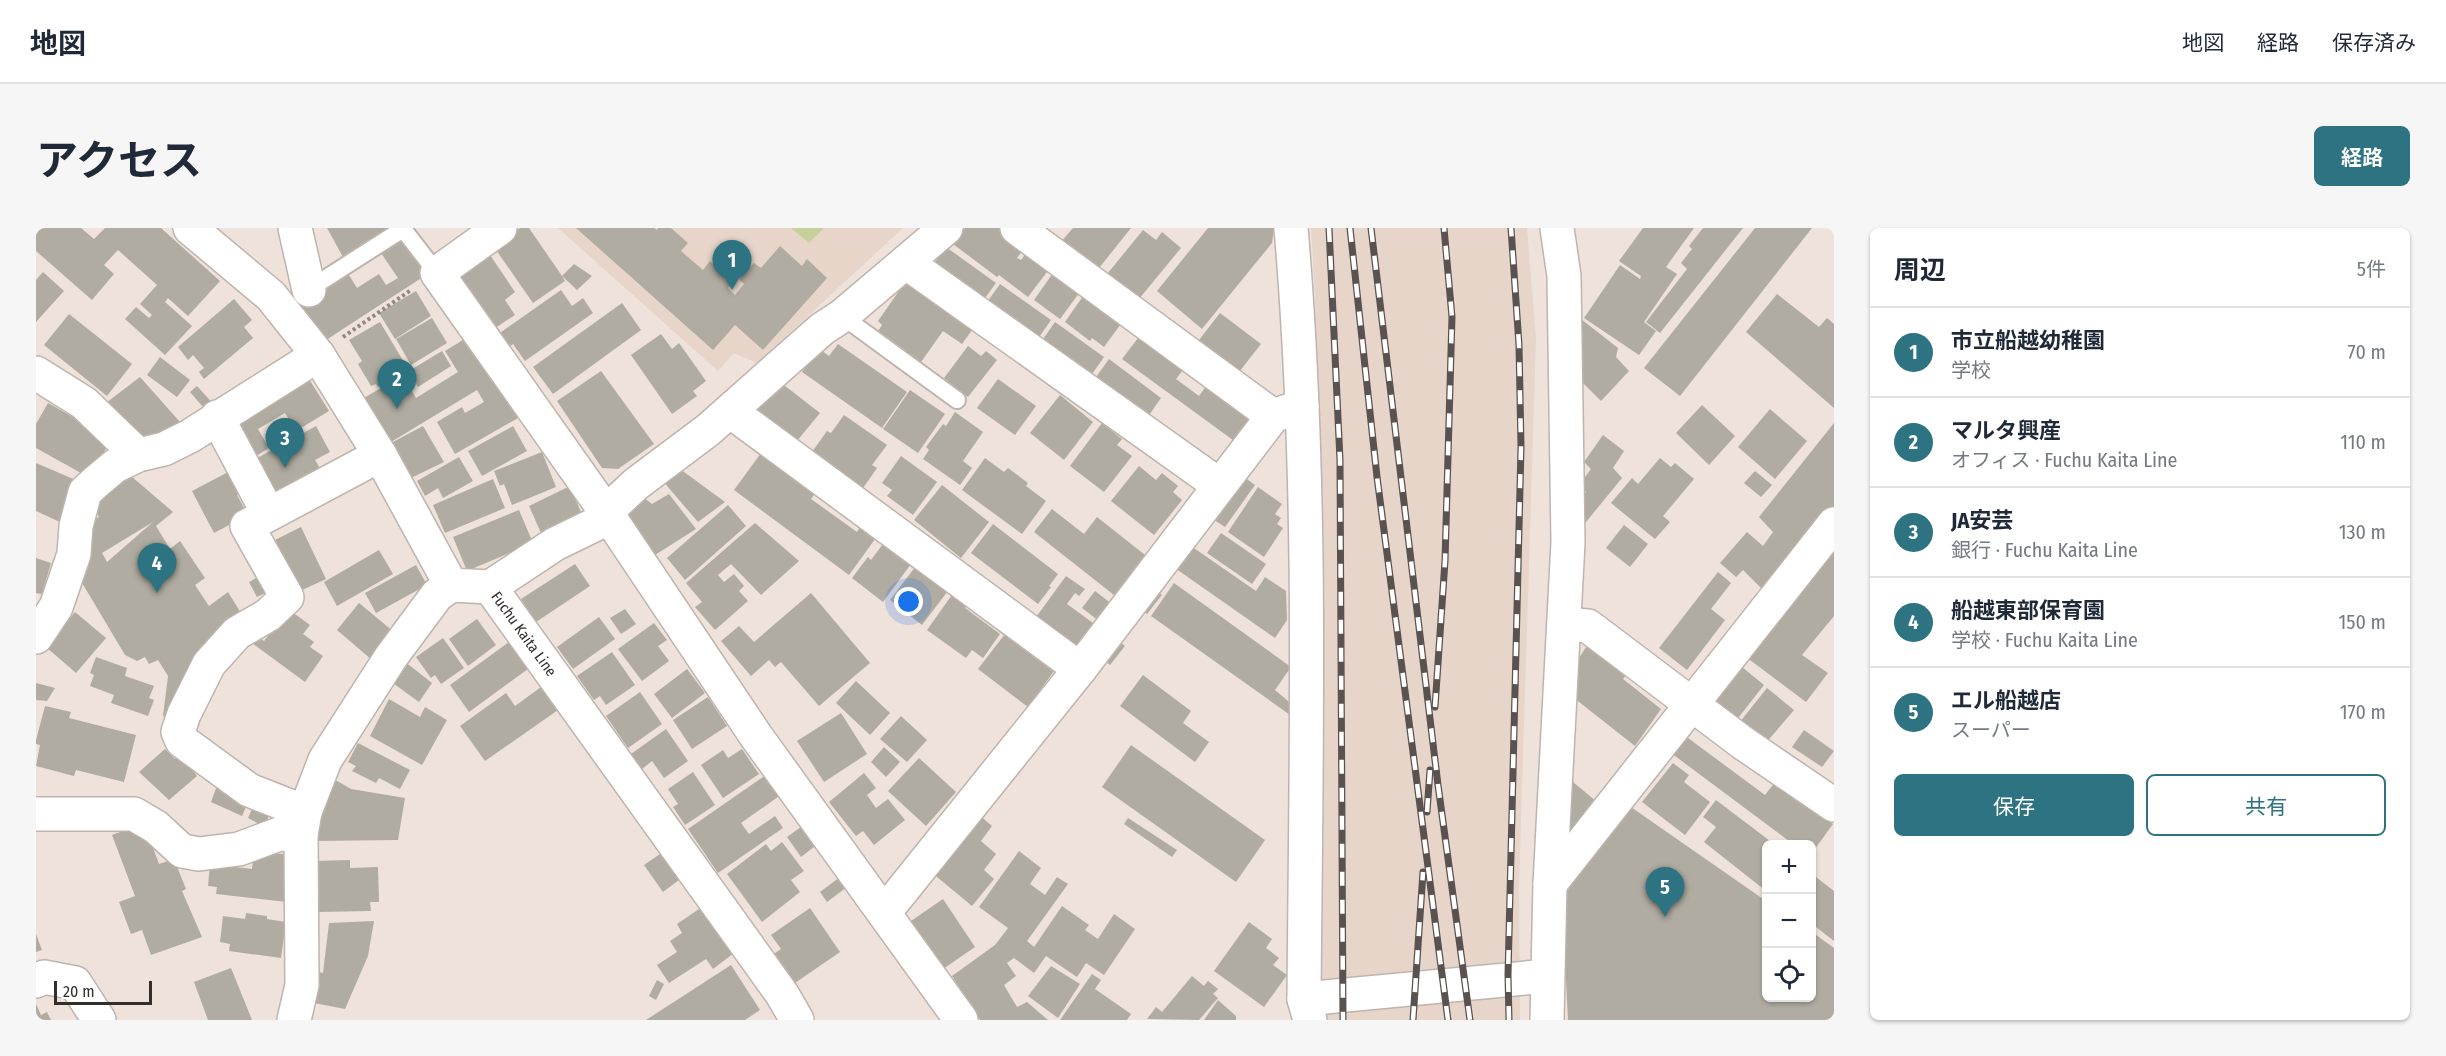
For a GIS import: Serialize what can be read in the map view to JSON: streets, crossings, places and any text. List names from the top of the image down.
{
  "streets": {
    "street": ["Fuchu Kaita Line"]
  },
  "scale_bar": "20 m",
  "page": {
    "header": "地図",
    "nav": ["地図", "経路", "保存済み"],
    "title": "アクセス",
    "buttons": [
      "経路",
      ["保存", "共有"]
    ],
    "heading": ["周辺", "5件"],
    "pins": [
      "1",
      "2",
      "3",
      "4",
      "5"
    ],
    "list": [
      {
        "mark": "1",
        "name": "市立船越幼稚園",
        "note": "学校",
        "value": "70 m"
      },
      {
        "mark": "2",
        "name": "マルタ興産",
        "note": "オフィス · Fuchu Kaita Line",
        "value": "110 m"
      },
      {
        "mark": "3",
        "name": "JA安芸",
        "note": "銀行 · Fuchu Kaita Line",
        "value": "130 m"
      },
      {
        "mark": "4",
        "name": "船越東部保育園",
        "note": "学校 · Fuchu Kaita Line",
        "value": "150 m"
      },
      {
        "mark": "5",
        "name": "エル船越店",
        "note": "スーパー",
        "value": "170 m"
      }
    ],
    "map_buttons": ["+", "−"],
    "scale": "20 m"
  }
}
